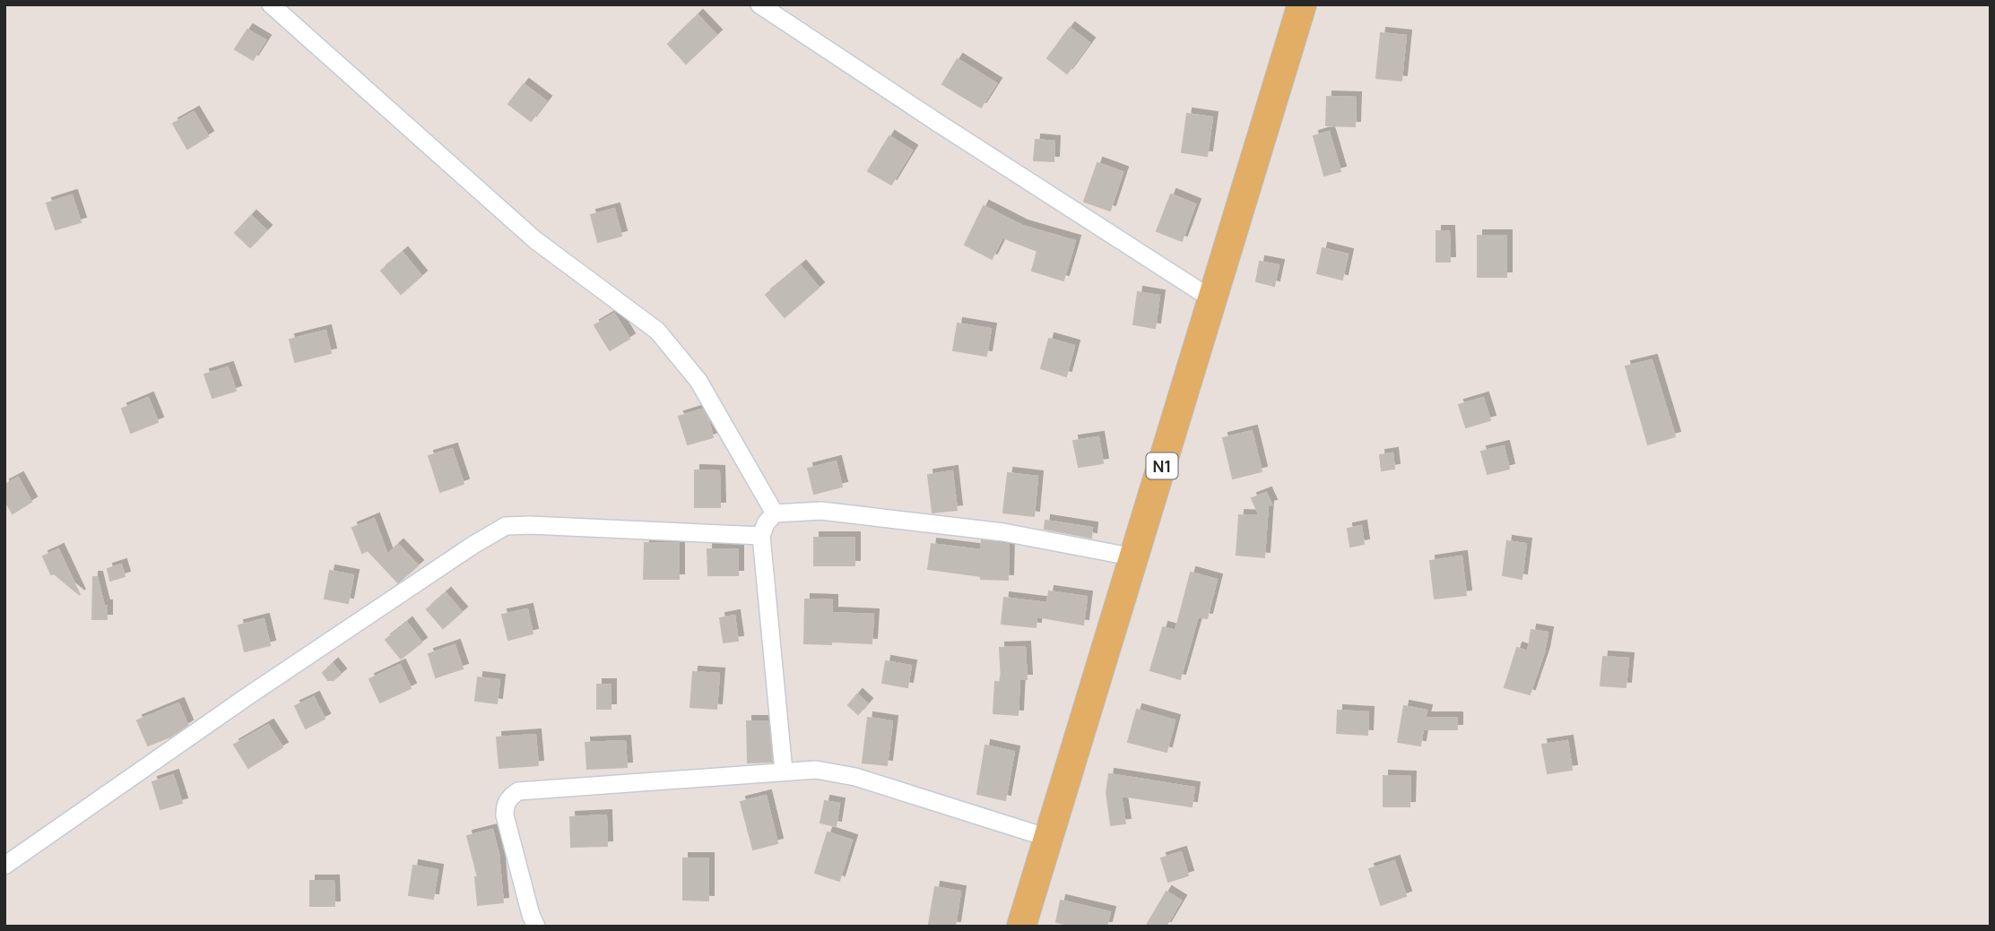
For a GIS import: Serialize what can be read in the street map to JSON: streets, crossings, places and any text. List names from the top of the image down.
{
  "streets": {
    "main road": ["N1"]
  }
}
